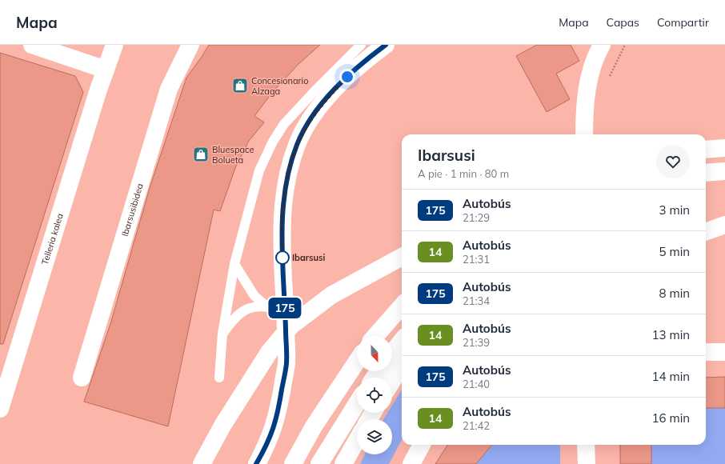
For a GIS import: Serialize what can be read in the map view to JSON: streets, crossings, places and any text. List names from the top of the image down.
{
  "streets": {
    "main road": ["Ibarsusibidea", "Telleria kalea"]
  },
  "places": {
    "shop": ["Concesionario Alzaga", "Bluespace Bolueta"],
    "other": ["Ibarsusi"]
  },
  "lines": ["bus line 175"],
  "north": "bottom",
  "page": {
    "header": "Mapa",
    "nav": ["Mapa", "Capas", "Compartir"],
    "on_map": "175",
    "heading": ["Ibarsusi", "A pie · 1 min · 80 m"],
    "list": [
      {
        "mark": "175",
        "name": "Autobús",
        "note": "21:29",
        "value": "3 min"
      },
      {
        "mark": "14",
        "name": "Autobús",
        "note": "21:31",
        "value": "5 min"
      },
      {
        "mark": "175",
        "name": "Autobús",
        "note": "21:34",
        "value": "8 min"
      },
      {
        "mark": "14",
        "name": "Autobús",
        "note": "21:39",
        "value": "13 min"
      },
      {
        "mark": "175",
        "name": "Autobús",
        "note": "21:40",
        "value": "14 min"
      },
      {
        "mark": "14",
        "name": "Autobús",
        "note": "21:42",
        "value": "16 min"
      }
    ]
  }
}
